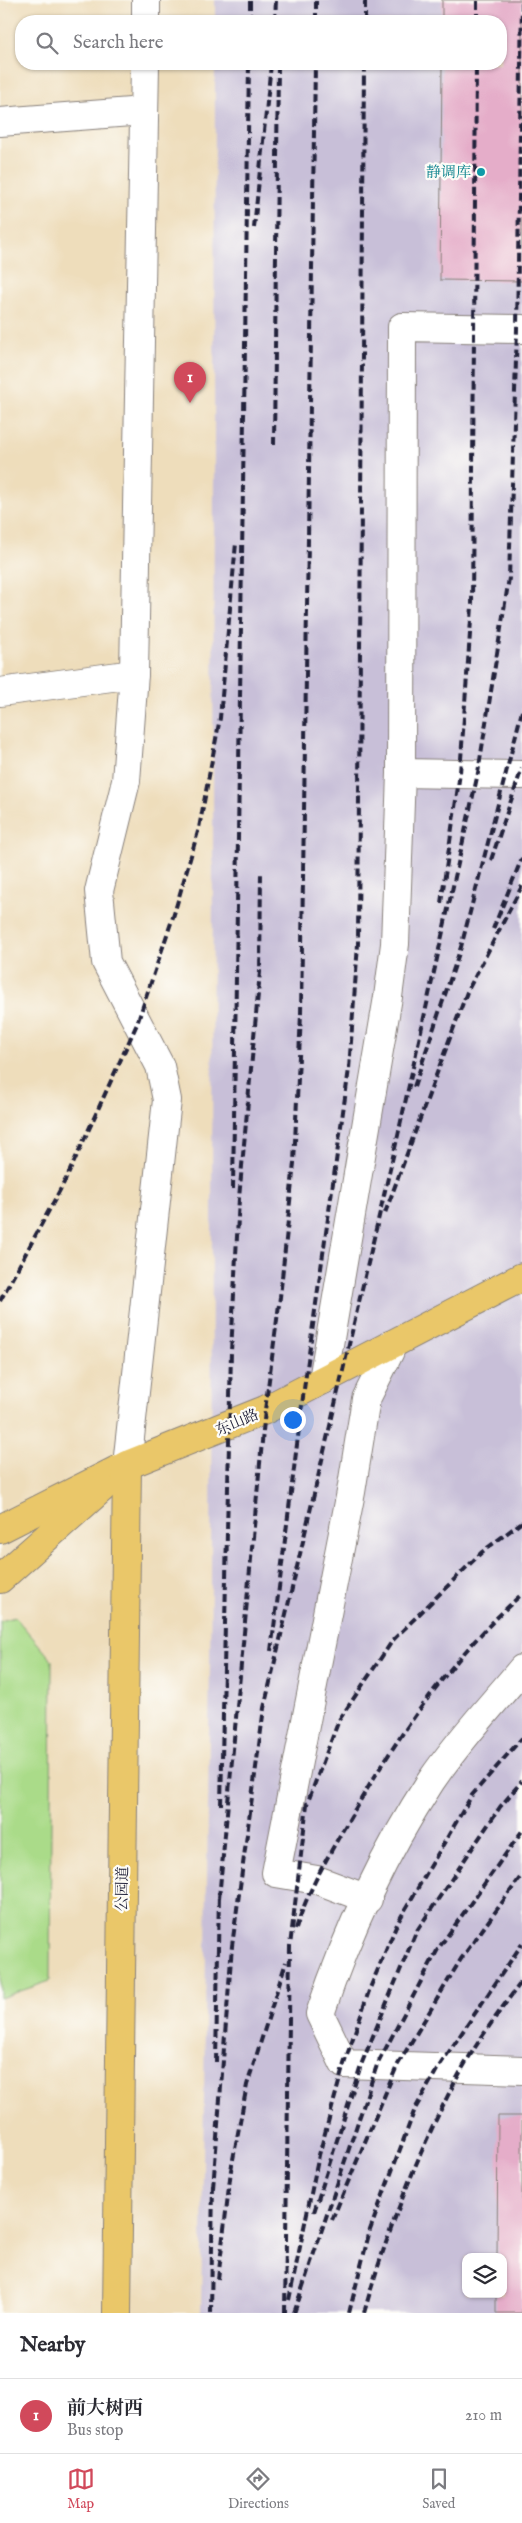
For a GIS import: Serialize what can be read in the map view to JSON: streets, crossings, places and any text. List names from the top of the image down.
{
  "streets": {
    "main road": ["东山路", "公园道"]
  },
  "crossings": [
    ["东山路", "公园道"]
  ],
  "places": ["静调库"],
  "page": {
    "search": "Search here",
    "pins": "1",
    "heading": "Nearby",
    "list": [
      {
        "mark": "1",
        "name": "前大树西",
        "note": "Bus stop",
        "value": "210 m"
      }
    ],
    "nav": ["Map", "Directions", "Saved"]
  }
}
